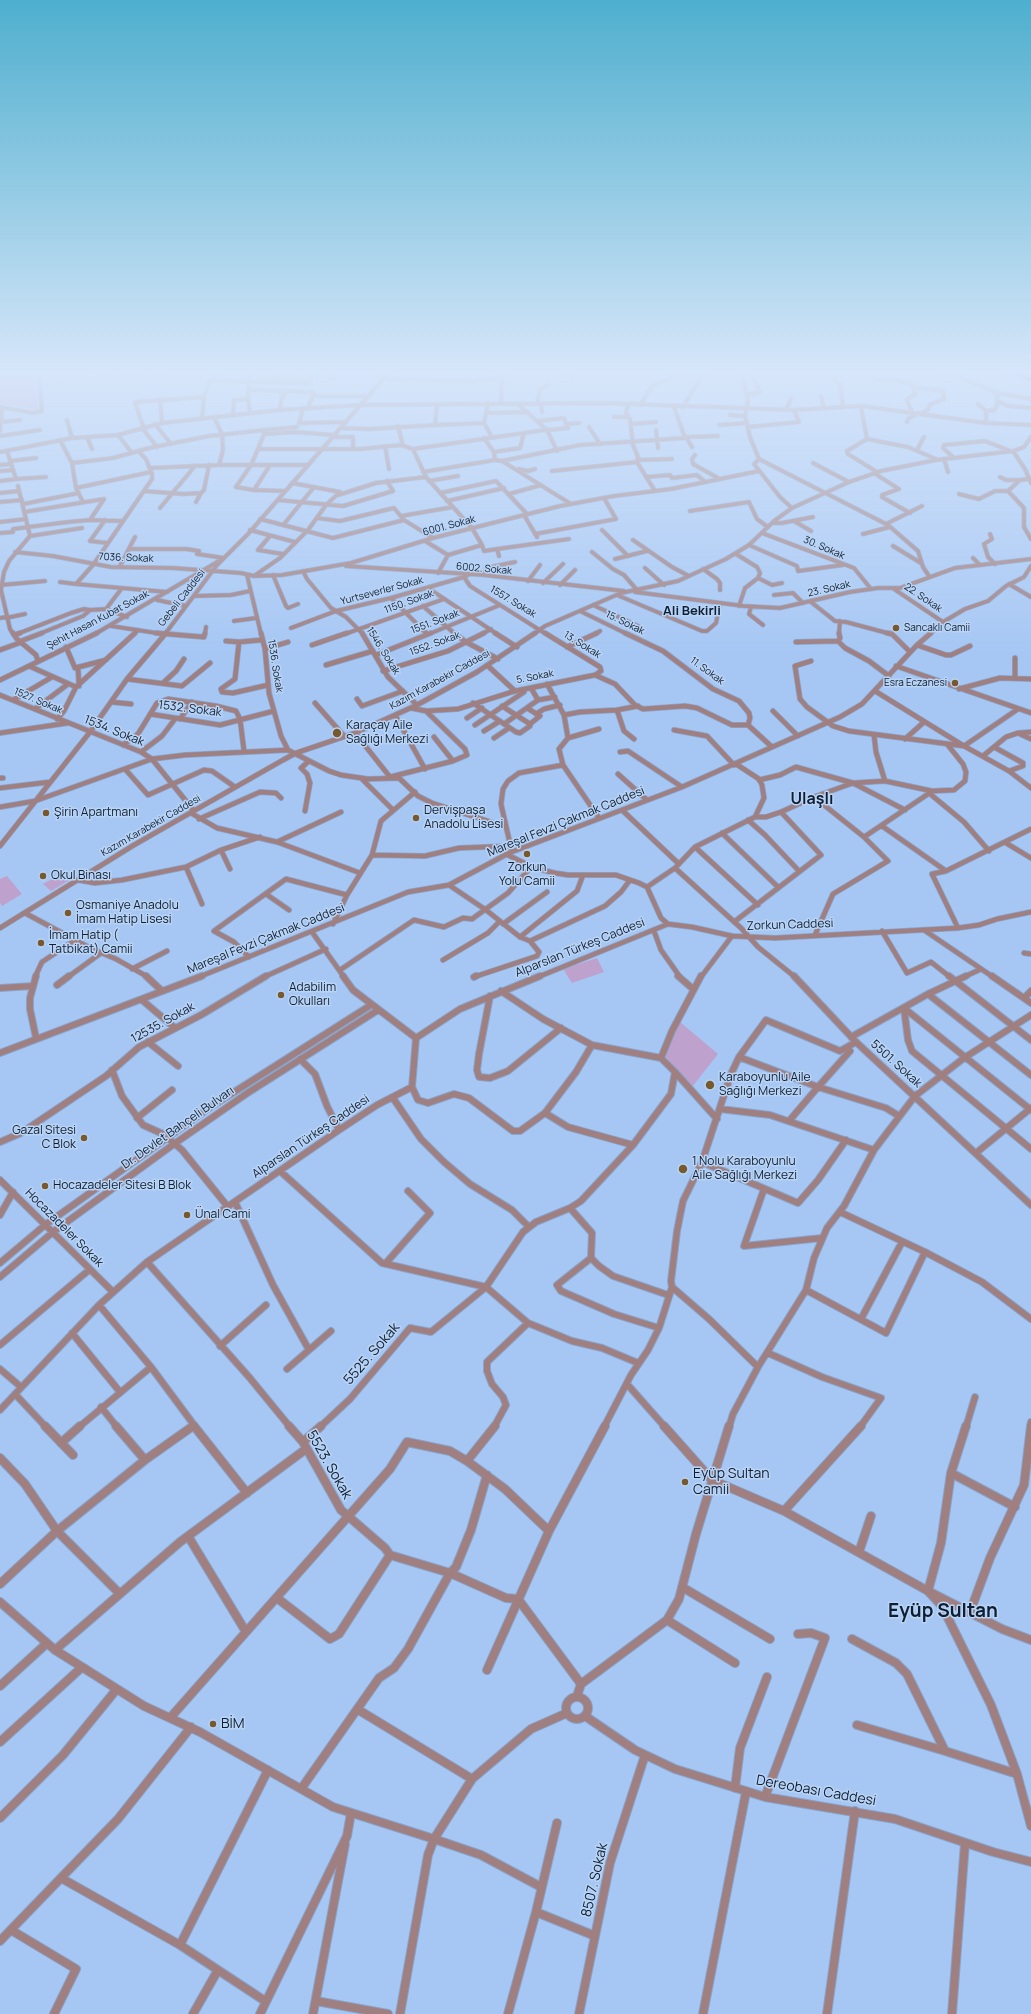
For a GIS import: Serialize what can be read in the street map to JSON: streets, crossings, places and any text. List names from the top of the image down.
{
  "streets": {
    "street": [
      "6001. Sokak",
      "30. Sokak",
      "7036. Sokak",
      "6002. Sokak",
      "23. Sokak",
      "Yurtseverler Sokak",
      "Gebeli Caddesi",
      "22. Sokak",
      "1150. Sokak",
      "1557. Sokak",
      "Şehit Hasan Kubat Sokak",
      "1551. Sokak",
      "15. Sokak",
      "1552. Sokak",
      "13. Sokak",
      "1546. Sokak",
      "1536. Sokak",
      "11. Sokak",
      "5. Sokak",
      "Kazım Karabekir Caddesi",
      "1527. Sokak",
      "1532. Sokak",
      "1534. Sokak",
      "Mareşal Fevzi Çakmak Caddesi",
      "Zorkun Caddesi",
      "Alparslan Türkeş Caddesi",
      "12535. Sokak",
      "5501. Sokak",
      "Dr. Devlet Bahçeli Bulvarı",
      "Hocazadeler Sokak",
      "5525. Sokak",
      "5523. Sokak",
      "Dereobası Caddesi",
      "8507. Sokak"
    ]
  },
  "crossings": [
    ["6001. Sokak", "7036. Sokak"],
    ["6001. Sokak", "6002. Sokak"],
    ["6001. Sokak", "Gebeli Caddesi"],
    ["6001. Sokak", "1546. Sokak"],
    ["6001. Sokak", "1536. Sokak"],
    ["30. Sokak", "23. Sokak"],
    ["30. Sokak", "Kazım Karabekir Caddesi"],
    ["7036. Sokak", "Gebeli Caddesi"],
    ["7036. Sokak", "Şehit Hasan Kubat Sokak"],
    ["6002. Sokak", "23. Sokak"],
    ["6002. Sokak", "Kazım Karabekir Caddesi"],
    ["23. Sokak", "22. Sokak"],
    ["23. Sokak", "Kazım Karabekir Caddesi"],
    ["Yurtseverler Sokak", "1557. Sokak"],
    ["Yurtseverler Sokak", "1546. Sokak"],
    ["Gebeli Caddesi", "Şehit Hasan Kubat Sokak"],
    ["Gebeli Caddesi", "1534. Sokak"],
    ["22. Sokak", "Mareşal Fevzi Çakmak Caddesi"],
    ["1150. Sokak", "1546. Sokak"],
    ["1557. Sokak", "1551. Sokak"],
    ["1557. Sokak", "13. Sokak"],
    ["1557. Sokak", "Kazım Karabekir Caddesi"],
    ["1551. Sokak", "1546. Sokak"],
    ["15. Sokak", "11. Sokak"],
    ["15. Sokak", "Kazım Karabekir Caddesi"],
    ["1552. Sokak", "1546. Sokak"],
    ["13. Sokak", "5. Sokak"],
    ["13. Sokak", "Kazım Karabekir Caddesi"],
    ["1546. Sokak", "Kazım Karabekir Caddesi"],
    ["1536. Sokak", "1532. Sokak"],
    ["5. Sokak", "Kazım Karabekir Caddesi"],
    ["1527. Sokak", "1534. Sokak"],
    ["Mareşal Fevzi Çakmak Caddesi", "5501. Sokak"],
    ["Zorkun Caddesi", "Alparslan Türkeş Caddesi"],
    ["Zorkun Caddesi", "5501. Sokak"],
    ["Alparslan Türkeş Caddesi", "Hocazadeler Sokak"],
    ["Alparslan Türkeş Caddesi", "5523. Sokak"],
    ["Dr. Devlet Bahçeli Bulvarı", "Hocazadeler Sokak"],
    ["5525. Sokak", "5523. Sokak"],
    ["Dereobası Caddesi", "8507. Sokak"]
  ],
  "districts": ["Ali Bekirli", "Ulaşlı", "Eyüp Sultan"],
  "places": [
    "Sancaklı Camii",
    "Esra Eczanesi",
    "Karaçay Aile Sağlığı Merkezi",
    "Şirin Apartmanı",
    "Dervişpaşa Anadolu Lisesi",
    "Zorkun Yolu Camii",
    "Okul Binası",
    "Osmaniye Anadolu İmam Hatip Lisesi",
    "İmam Hatip ( Tatbikat) Camii",
    "Adabilim Okulları",
    "Karaboyunlu Aile Sağlığı Merkezi",
    "Gazal Sitesi C Blok",
    "1 Nolu Karaboyunlu Aile Sağlığı Merkezi",
    "Hocazadeler Sitesi B Blok",
    "Ünal Cami",
    "Eyüp Sultan Camii",
    "BİM"
  ]
}
